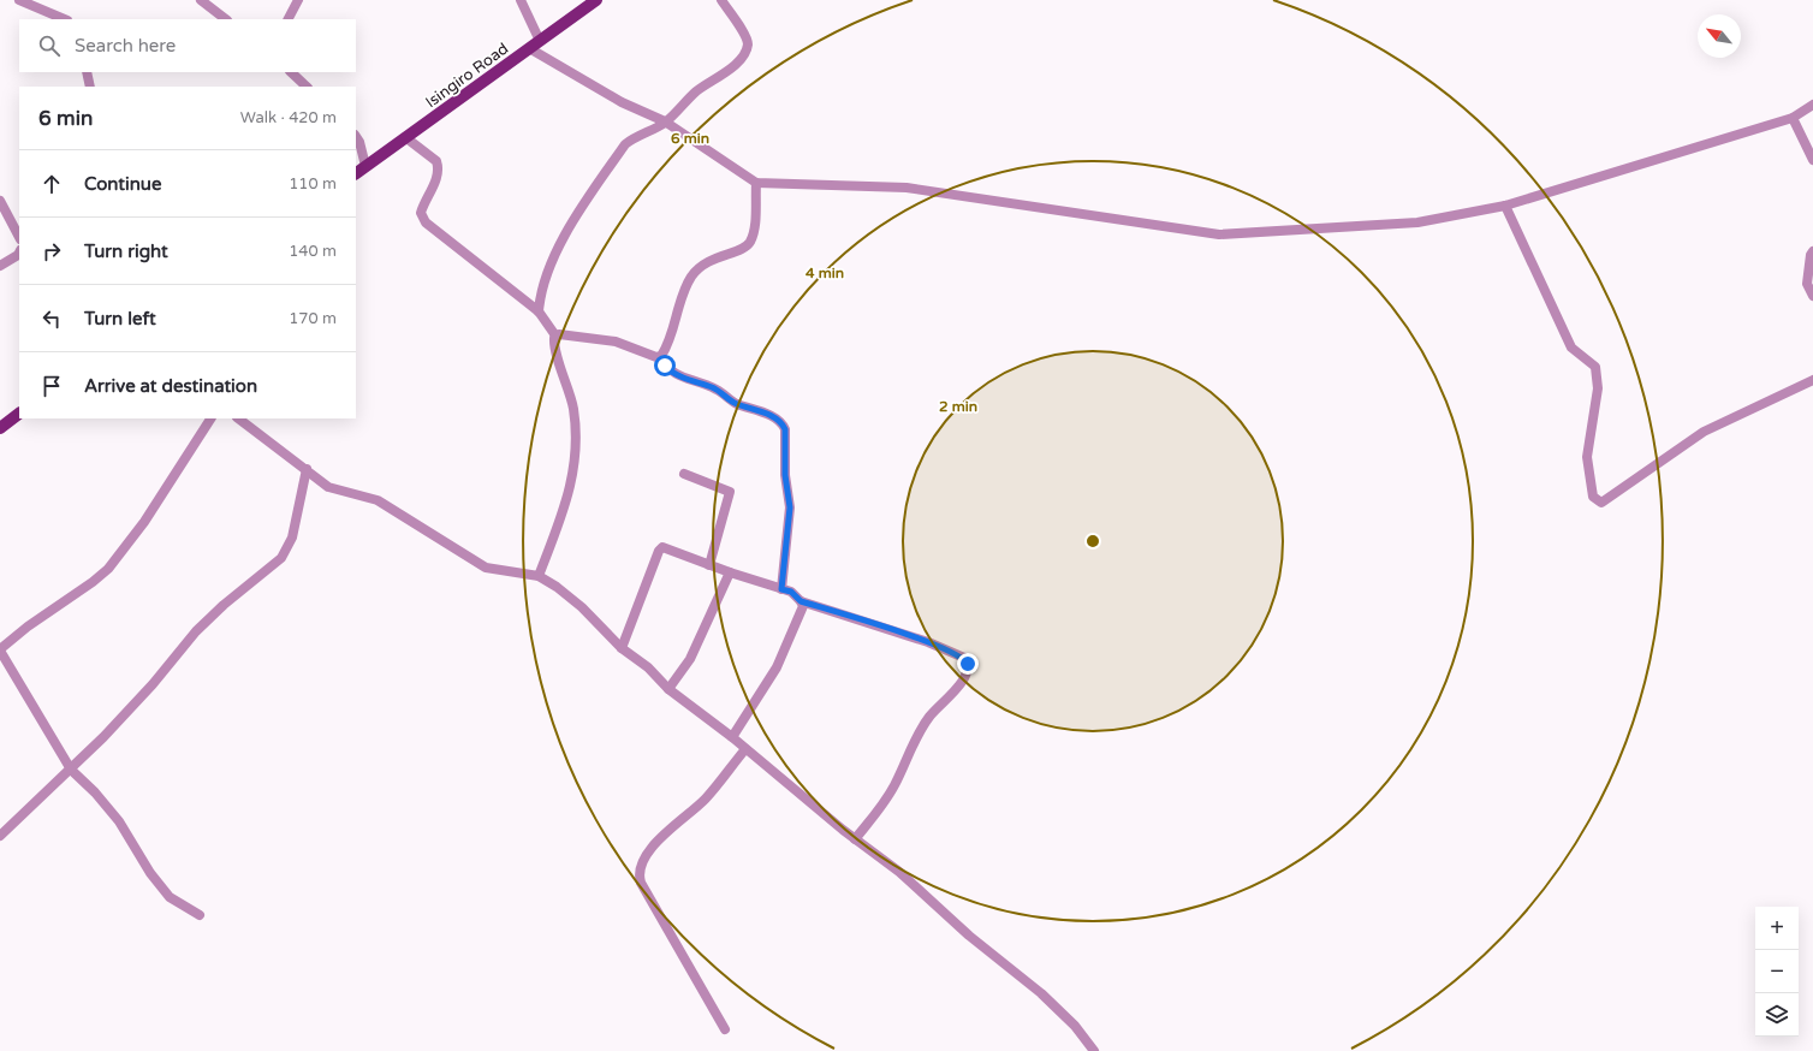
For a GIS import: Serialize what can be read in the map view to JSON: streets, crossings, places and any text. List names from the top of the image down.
{
  "streets": {
    "main road": ["Isingiro Road"]
  },
  "north": "top left",
  "page": {
    "search": "Search here",
    "heading": ["6 min", "Walk · 420 m"],
    "list": [
      ["Continue", "110 m"],
      ["Turn right", "140 m"],
      ["Turn left", "170 m"],
      "Arrive at destination"
    ],
    "map_buttons": ["+", "−"]
  },
  "rings": ["6 min", "4 min", "2 min"]
}
